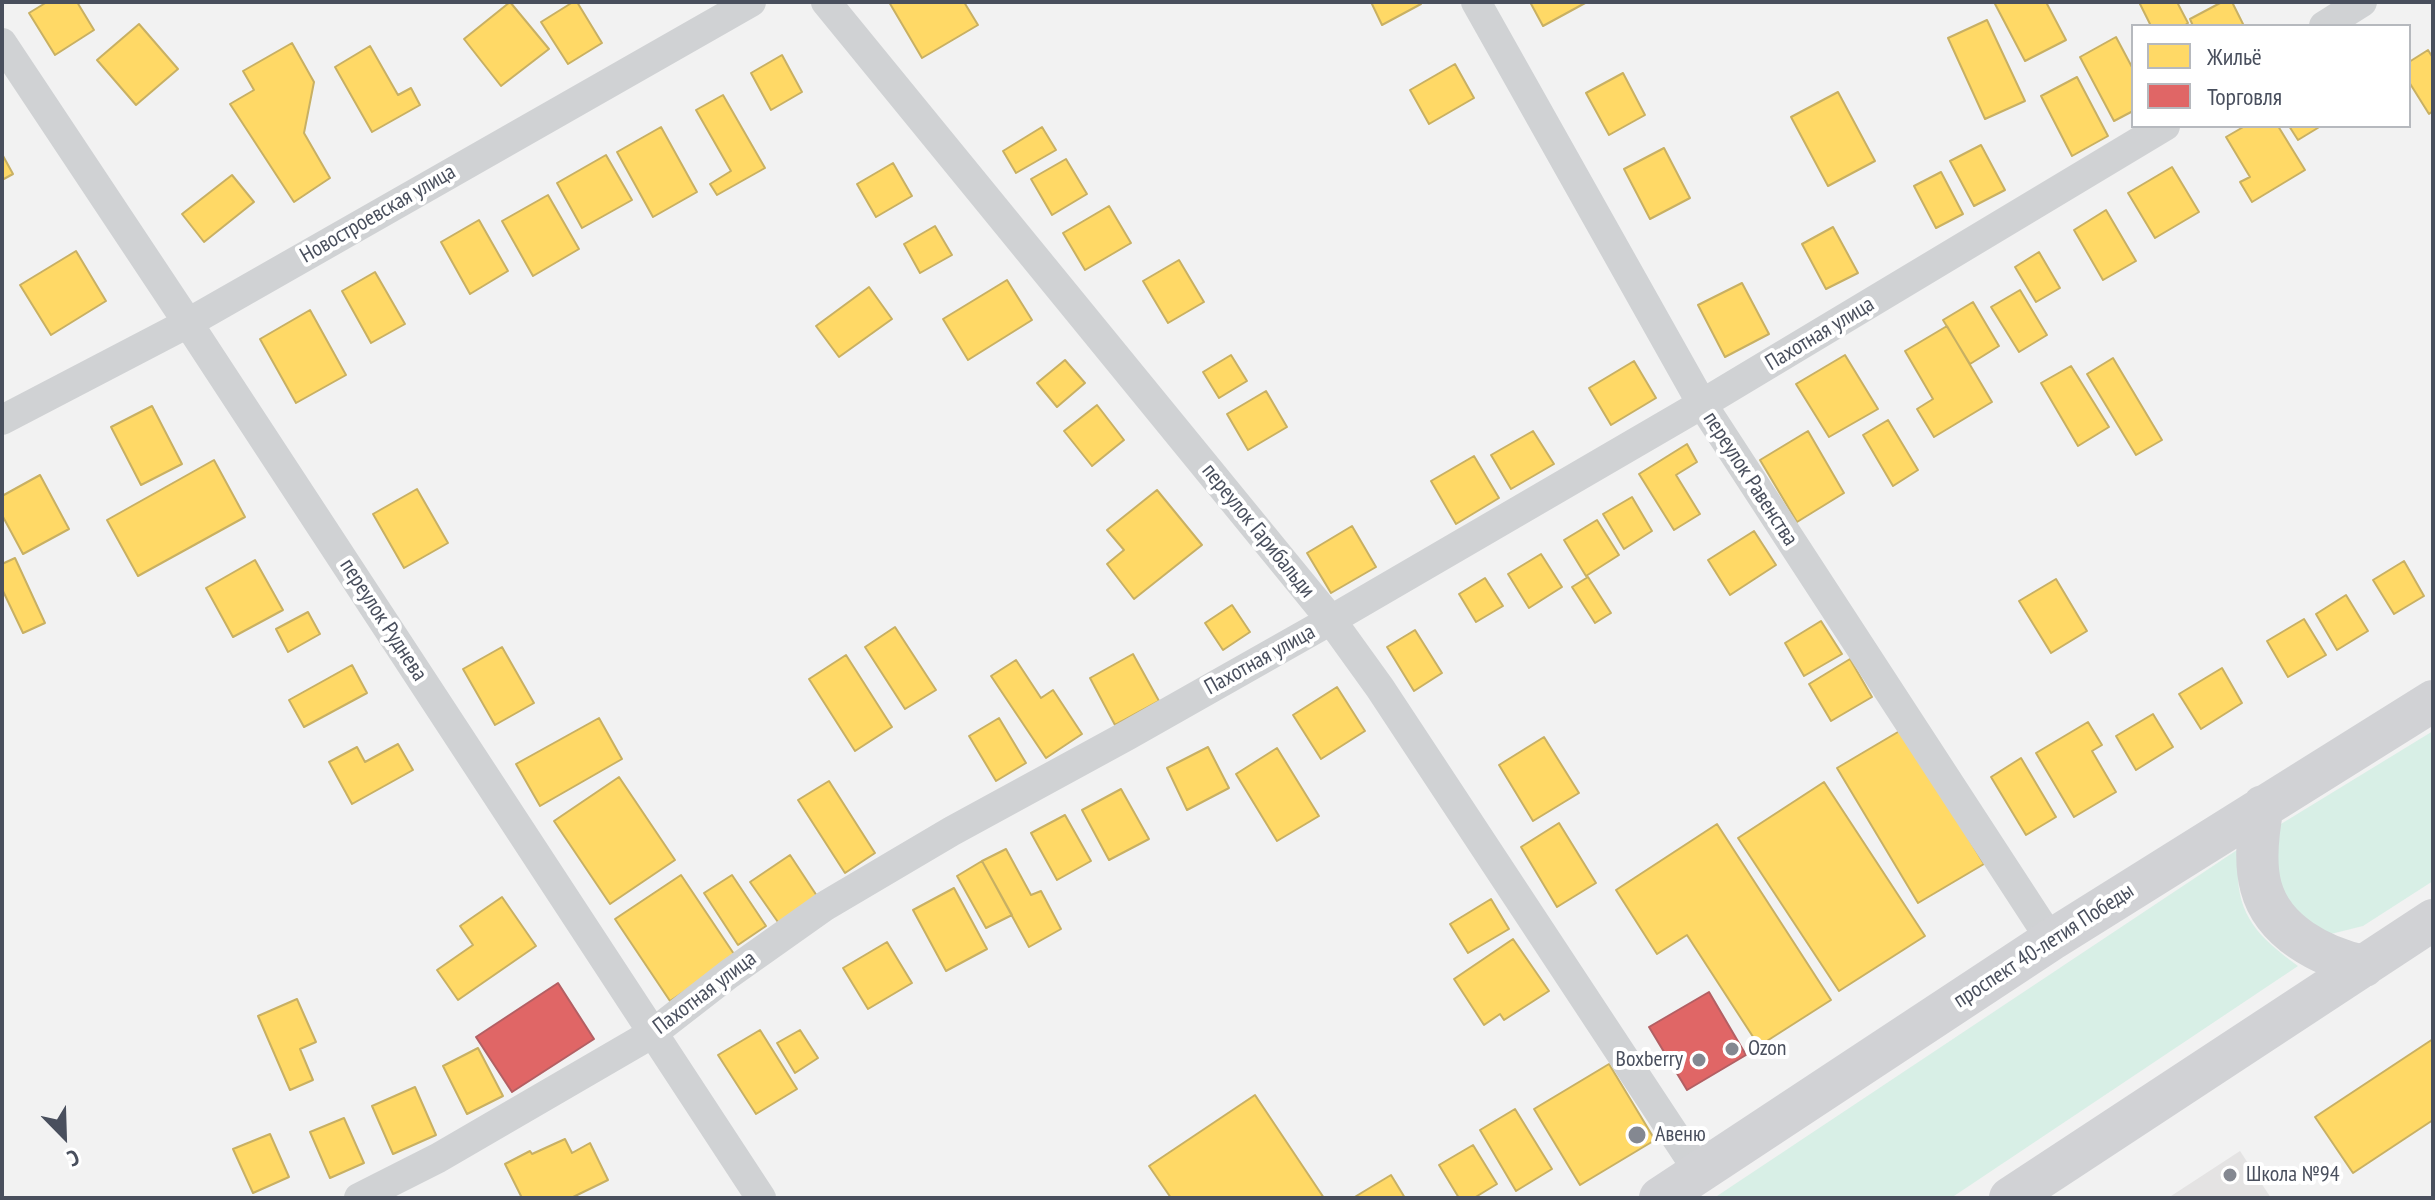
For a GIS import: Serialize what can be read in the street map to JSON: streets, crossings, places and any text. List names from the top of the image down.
{
  "streets": {
    "main road": ["проспект 40-летия Победы"],
    "street": [
      "Новостроевская улица",
      "Пахотная улица",
      "переулок Равенства",
      "переулок Гарибальди",
      "переулок Руднева"
    ]
  },
  "crossings": [
    ["Новостроевская улица", "переулок Руднева"],
    ["Пахотная улица", "переулок Равенства"],
    ["Пахотная улица", "переулок Гарибальди"],
    ["Пахотная улица", "переулок Руднева"],
    ["переулок Равенства", "проспект 40-летия Победы"],
    ["переулок Гарибальди", "проспект 40-летия Победы"]
  ],
  "places": [
    "Ozon",
    "Boxberry",
    "Авеню",
    "Школа №94"
  ],
  "legend": ["Жильё", "Торговля"],
  "north": "bottom right"
}
